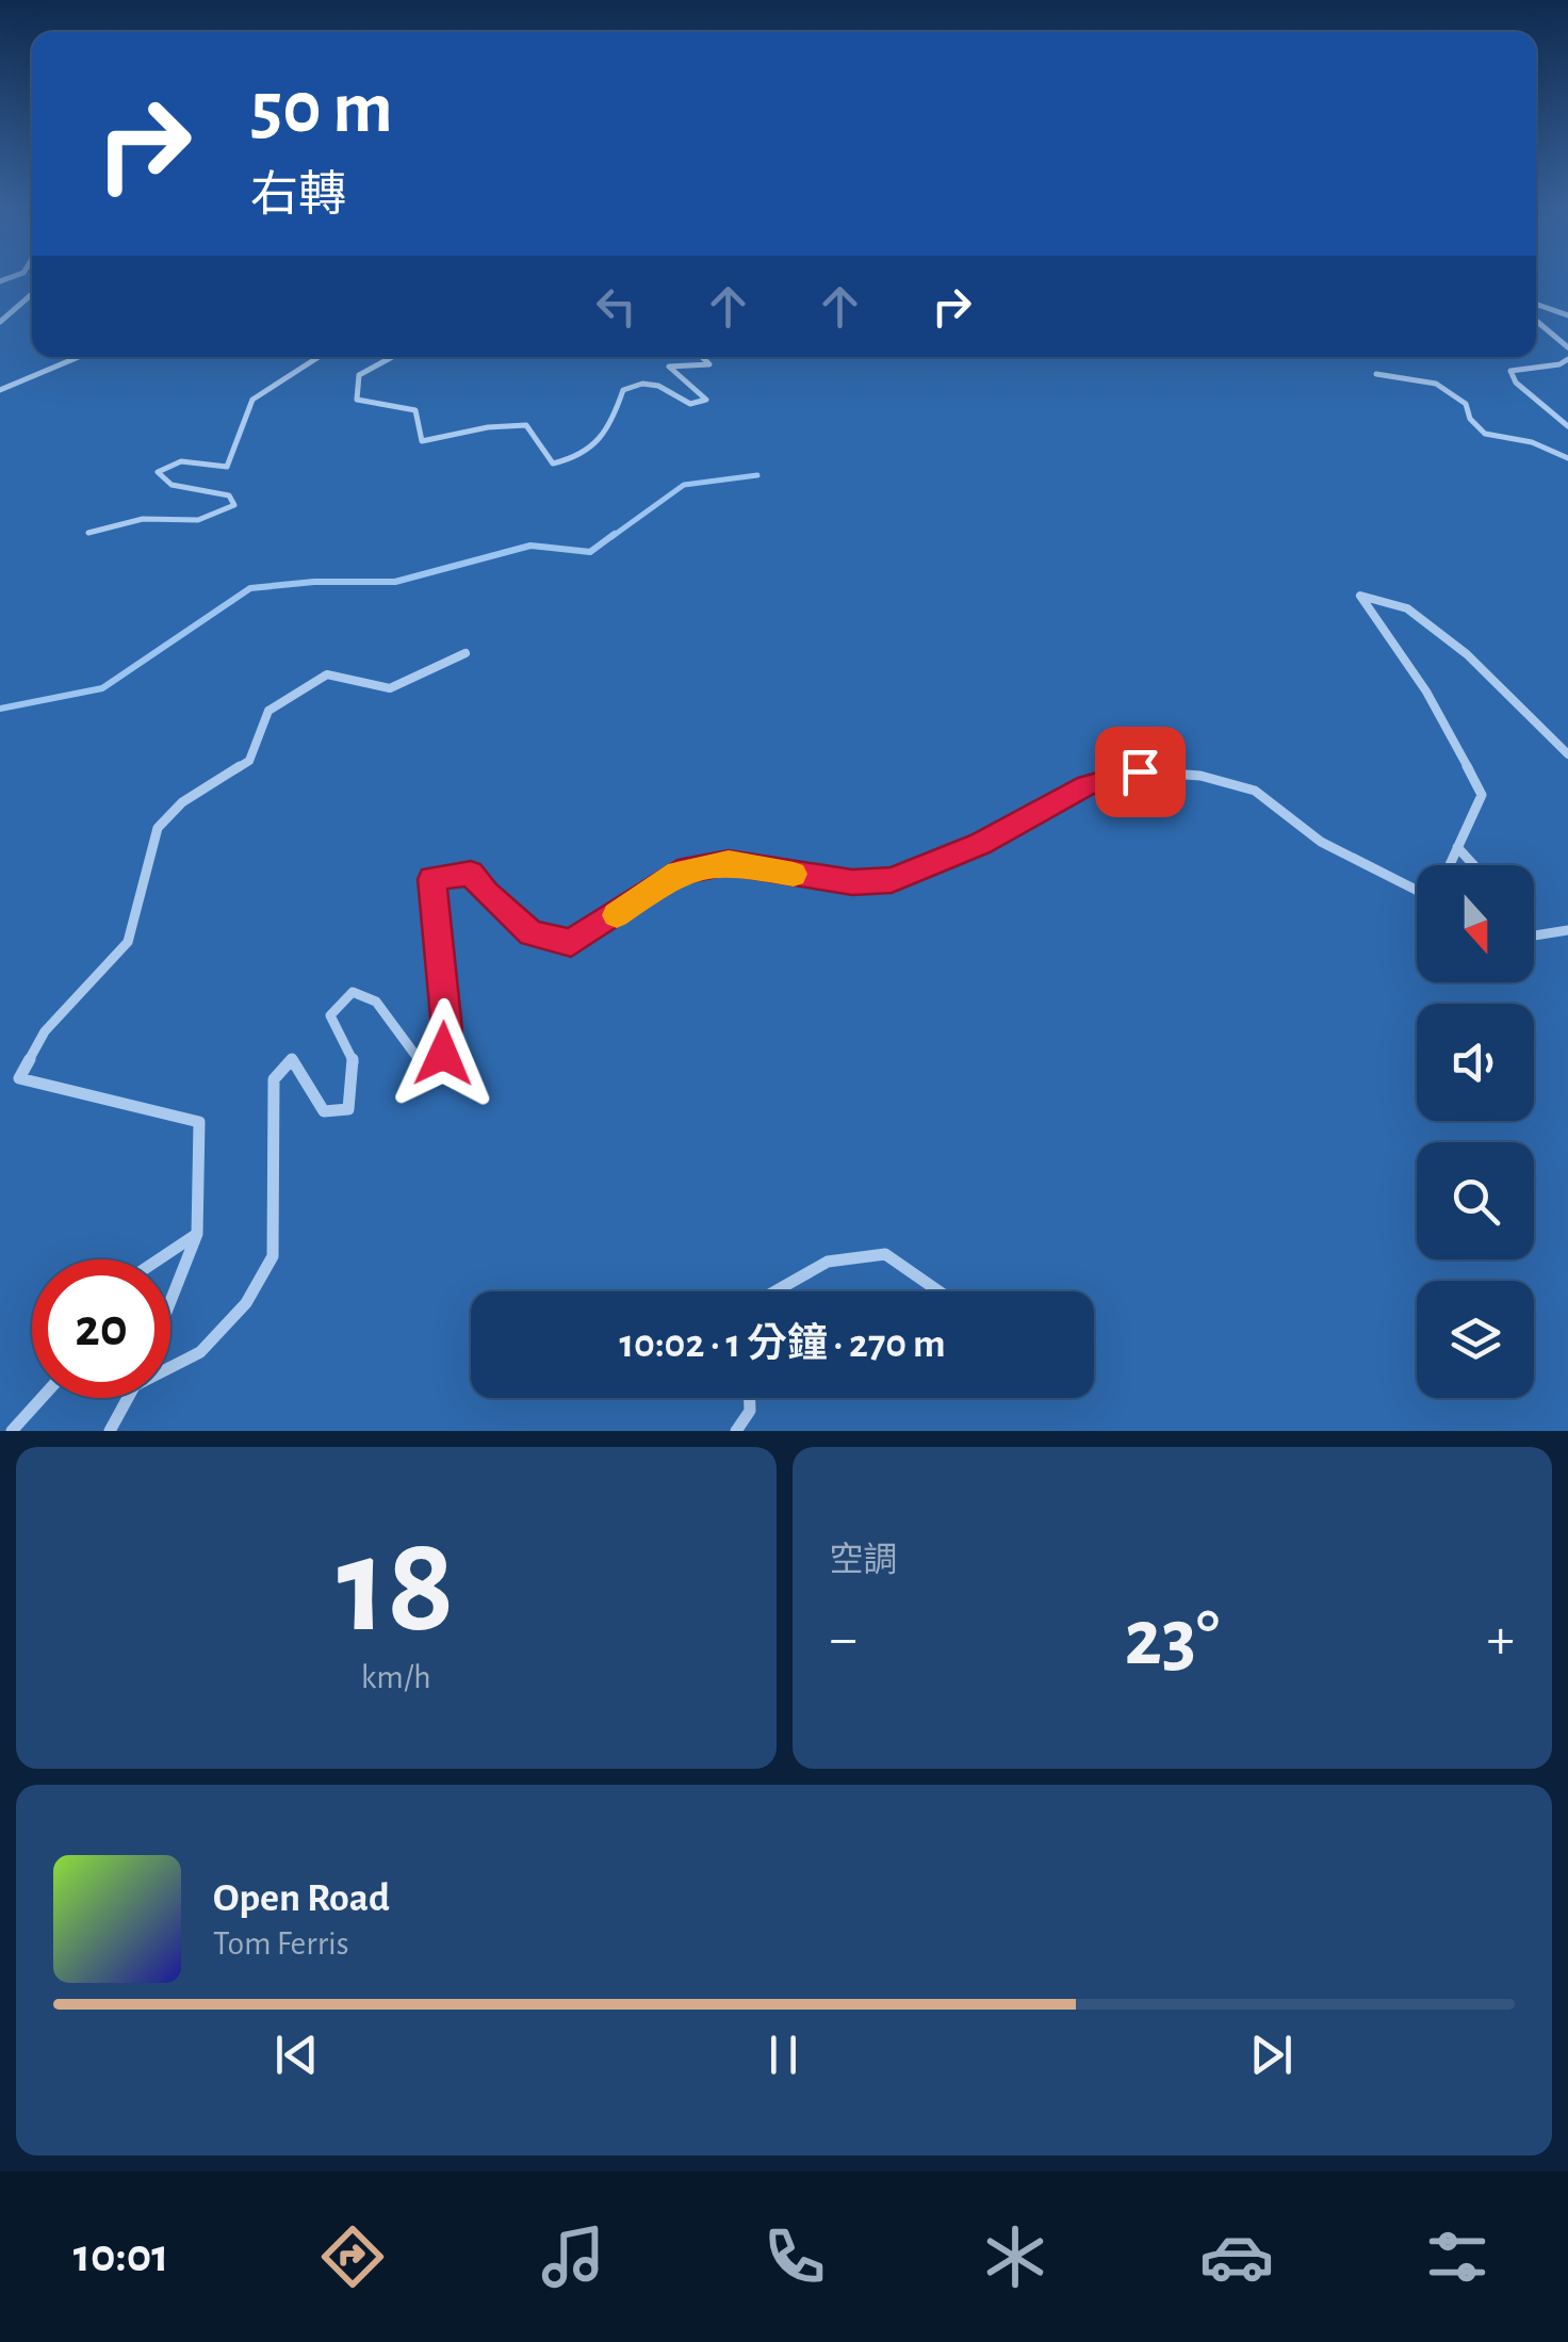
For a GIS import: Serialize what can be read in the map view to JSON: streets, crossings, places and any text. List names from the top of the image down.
{
  "north": "bottom",
  "page": {
    "turn": ["50 m", "右轉"],
    "limit": "20",
    "trip": "10:02 · 1 分鐘 · 270 m",
    "tile": [
      ["18", "km/h"],
      "空調"
    ],
    "heat": ["−", "23°", "+"],
    "song": ["Open Road", "Tom Ferris"],
    "tabs": "10:01"
  }
}
